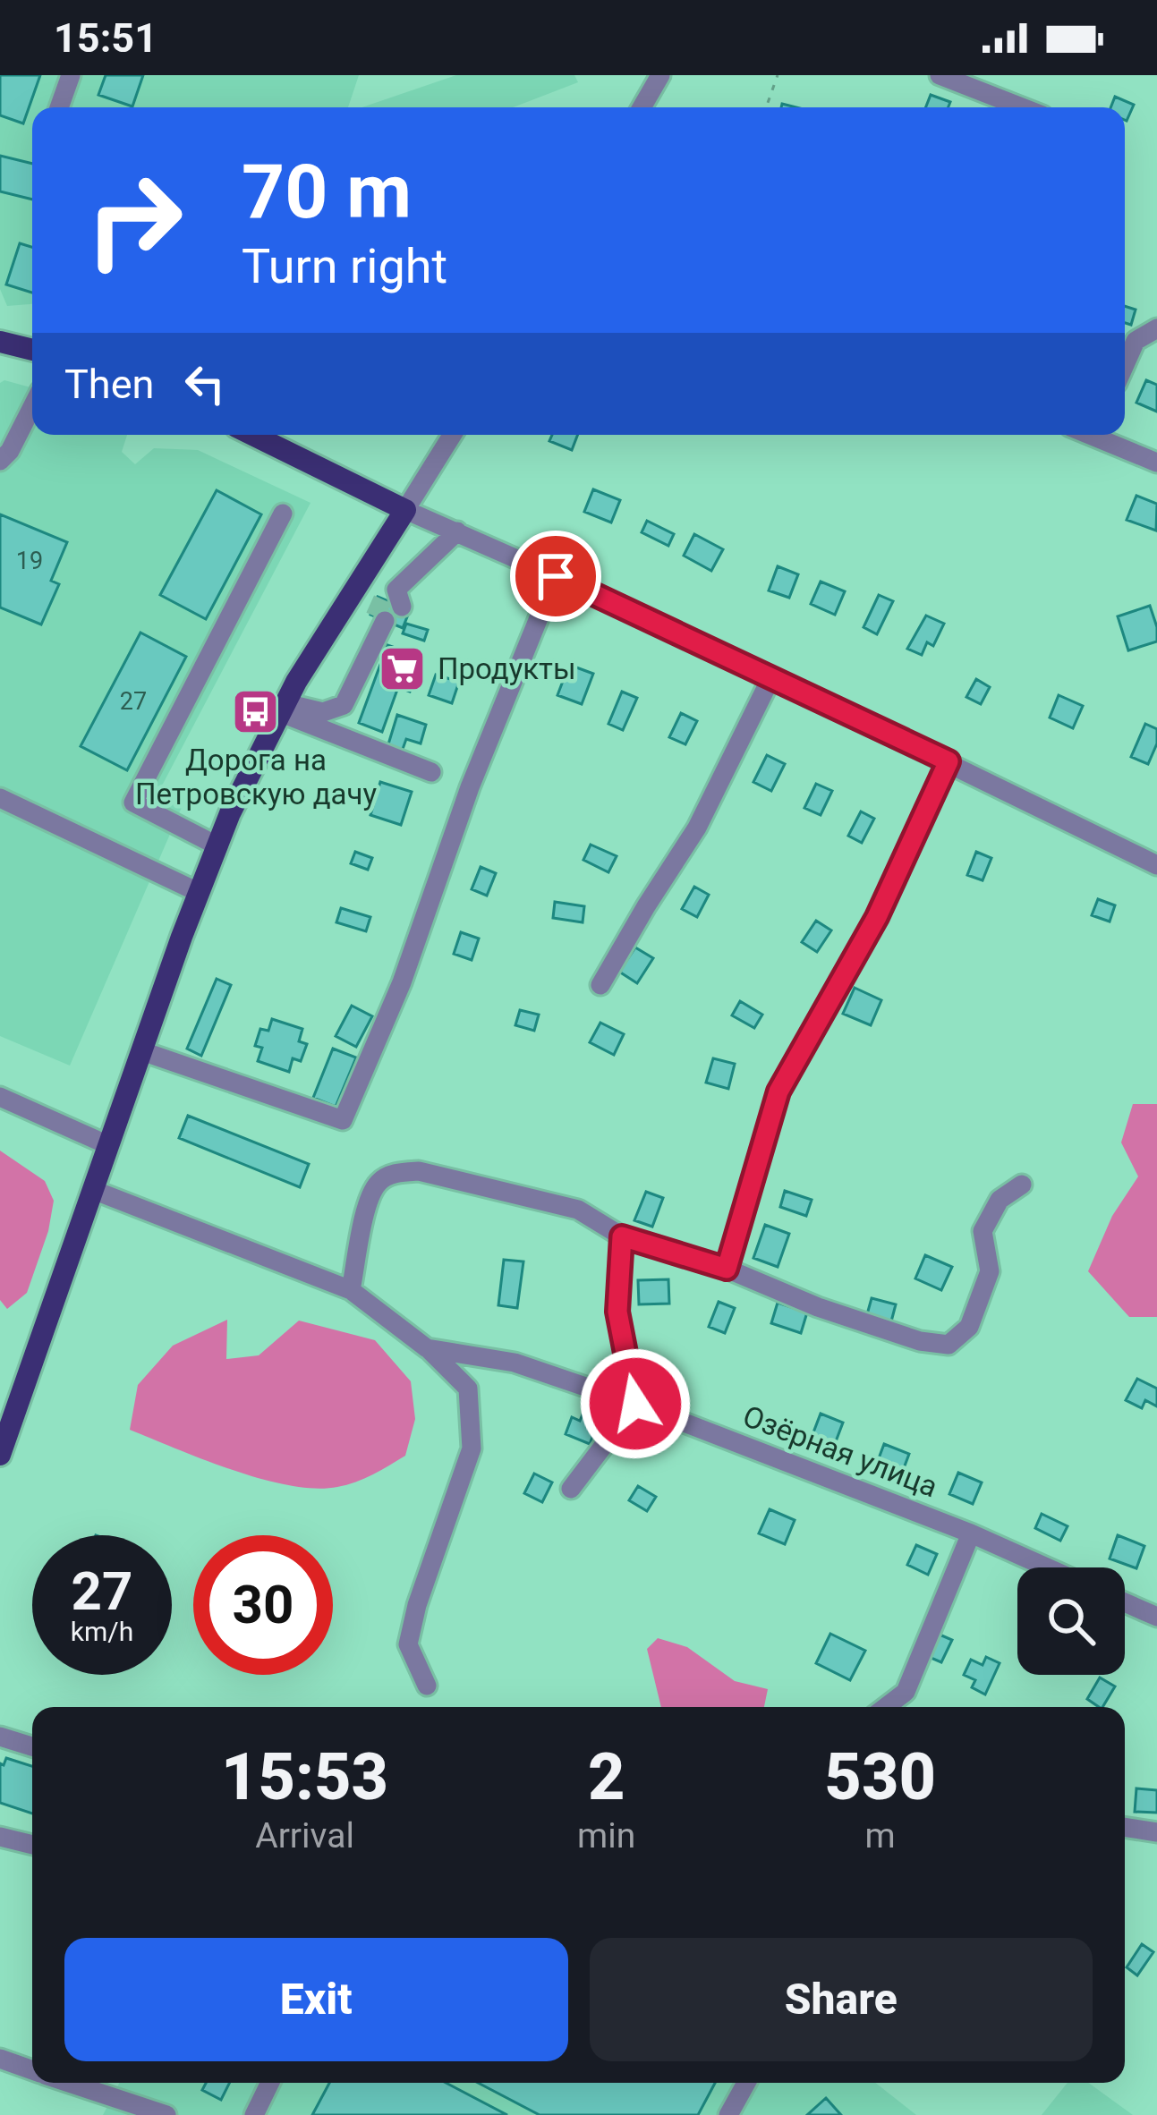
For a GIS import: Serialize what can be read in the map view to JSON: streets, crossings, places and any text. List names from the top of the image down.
{
  "streets": {
    "street": ["Озёрная улица"]
  },
  "places": {
    "supermarket": ["Продукты"],
    "bus stop": ["Дорога на Петровскую дачу"]
  },
  "house_numbers": ["19", "27"],
  "page": {
    "status": "15:51",
    "turn": ["70 m", "Turn right"],
    "then": "Then",
    "speed": "27 km/h",
    "limit": "30",
    "eta": [
      "15:53",
      "Arrival",
      "2",
      "min",
      "530",
      "m"
    ],
    "buttons": ["Exit", "Share"]
  }
}
